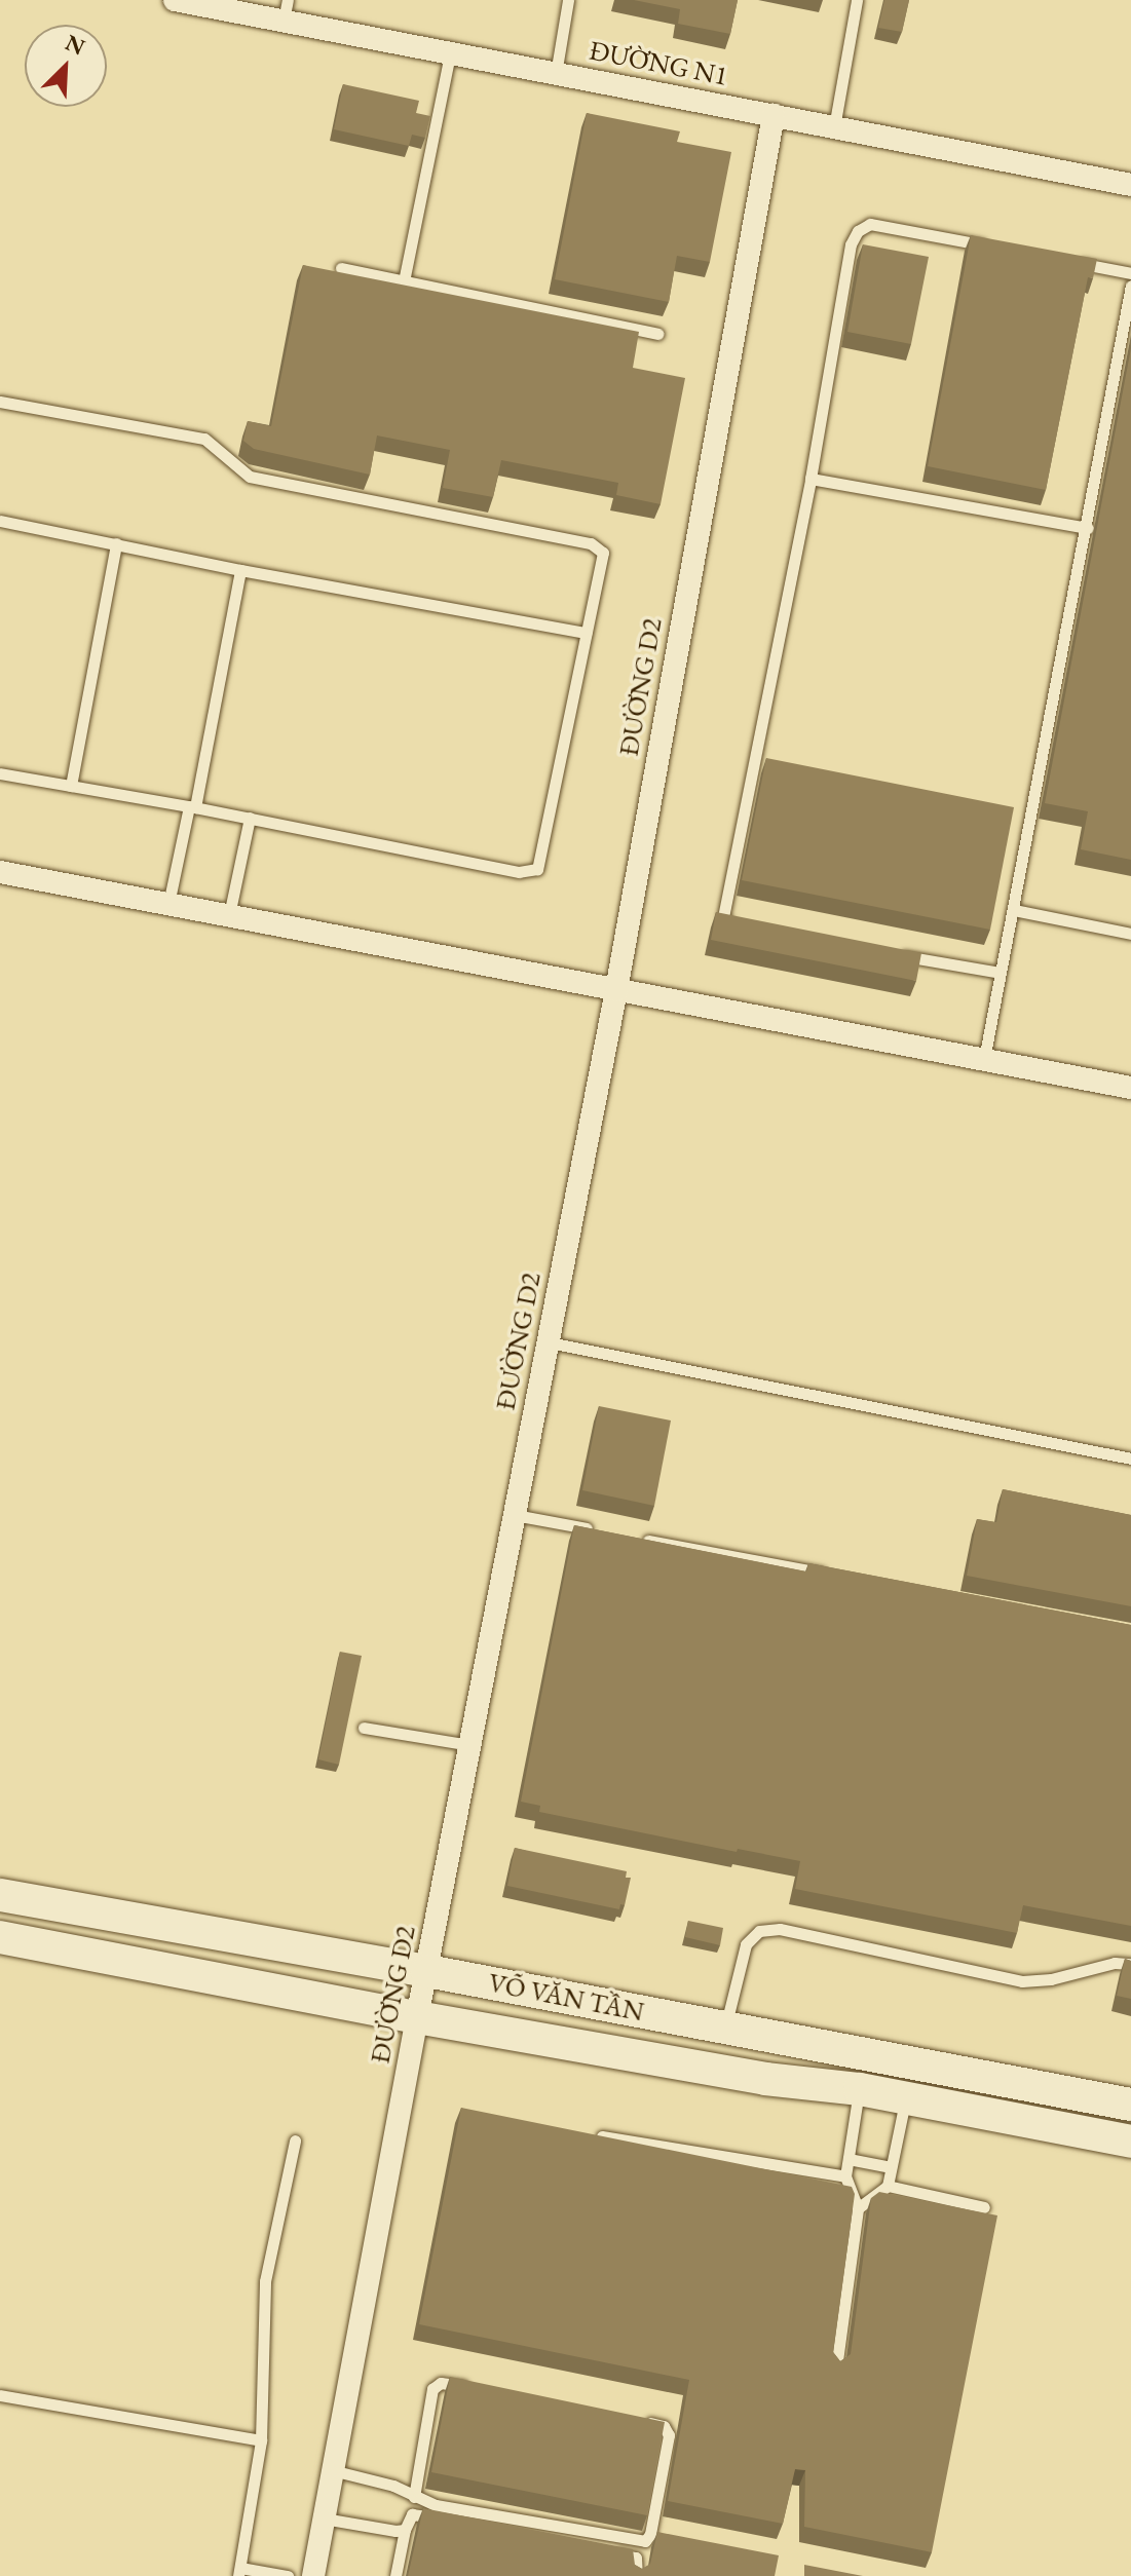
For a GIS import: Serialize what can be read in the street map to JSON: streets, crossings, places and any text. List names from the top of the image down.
{
  "streets": {
    "street": ["ĐƯỜNG N1", "ĐƯỜNG D2", "VÕ VĂN TẦN"]
  },
  "crossings": [
    ["ĐƯỜNG N1", "ĐƯỜNG D2"],
    ["ĐƯỜNG D2", "VÕ VĂN TẦN"]
  ],
  "north": "top right"
}
